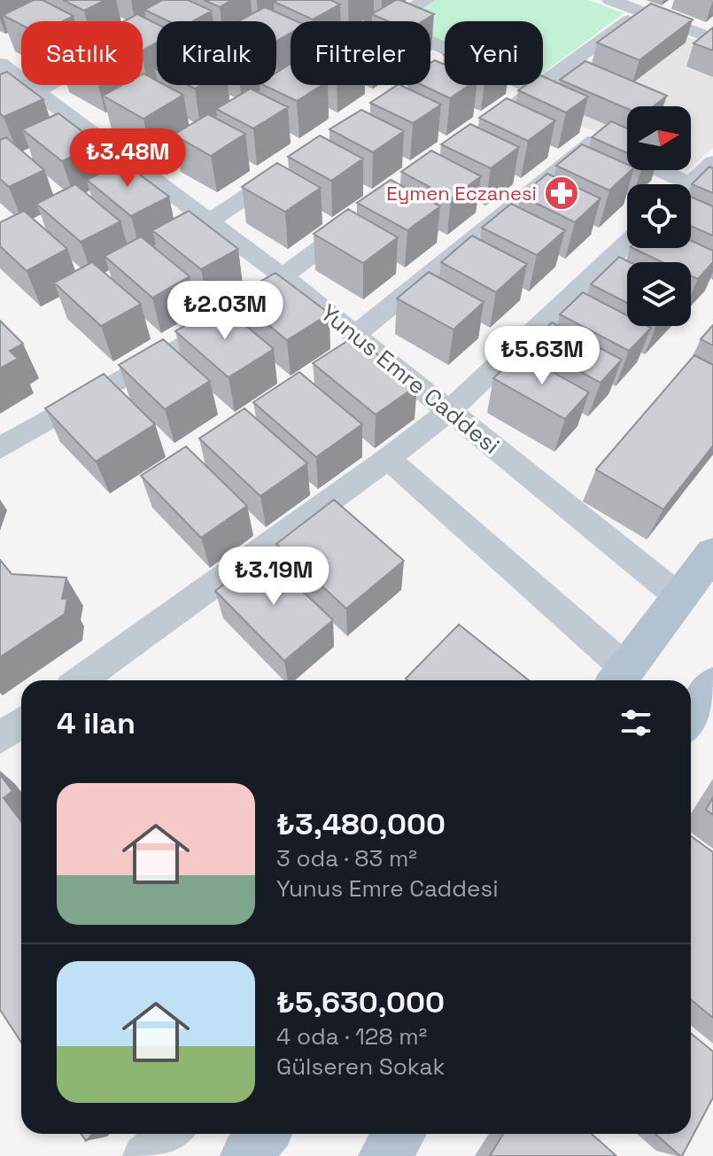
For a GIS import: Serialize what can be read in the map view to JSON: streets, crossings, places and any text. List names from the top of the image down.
{
  "streets": {
    "street": ["Yunus Emre Caddesi"]
  },
  "places": {
    "pharmacy": ["Eymen Eczanesi"]
  },
  "north": "right",
  "page": {
    "chip": [
      "Satılık",
      "Kiralık",
      "Filtreler",
      "Yeni"
    ],
    "price": [
      "₺3.48M",
      "₺2.03M",
      "₺5.63M",
      "₺3.19M"
    ],
    "heading": "4 ilan",
    "list": [
      {
        "name": "₺3,480,000",
        "note": "3 oda · 83 m² · Yunus Emre Caddesi"
      },
      {
        "name": "₺5,630,000",
        "note": "4 oda · 128 m² · Gülseren Sokak"
      }
    ]
  }
}
